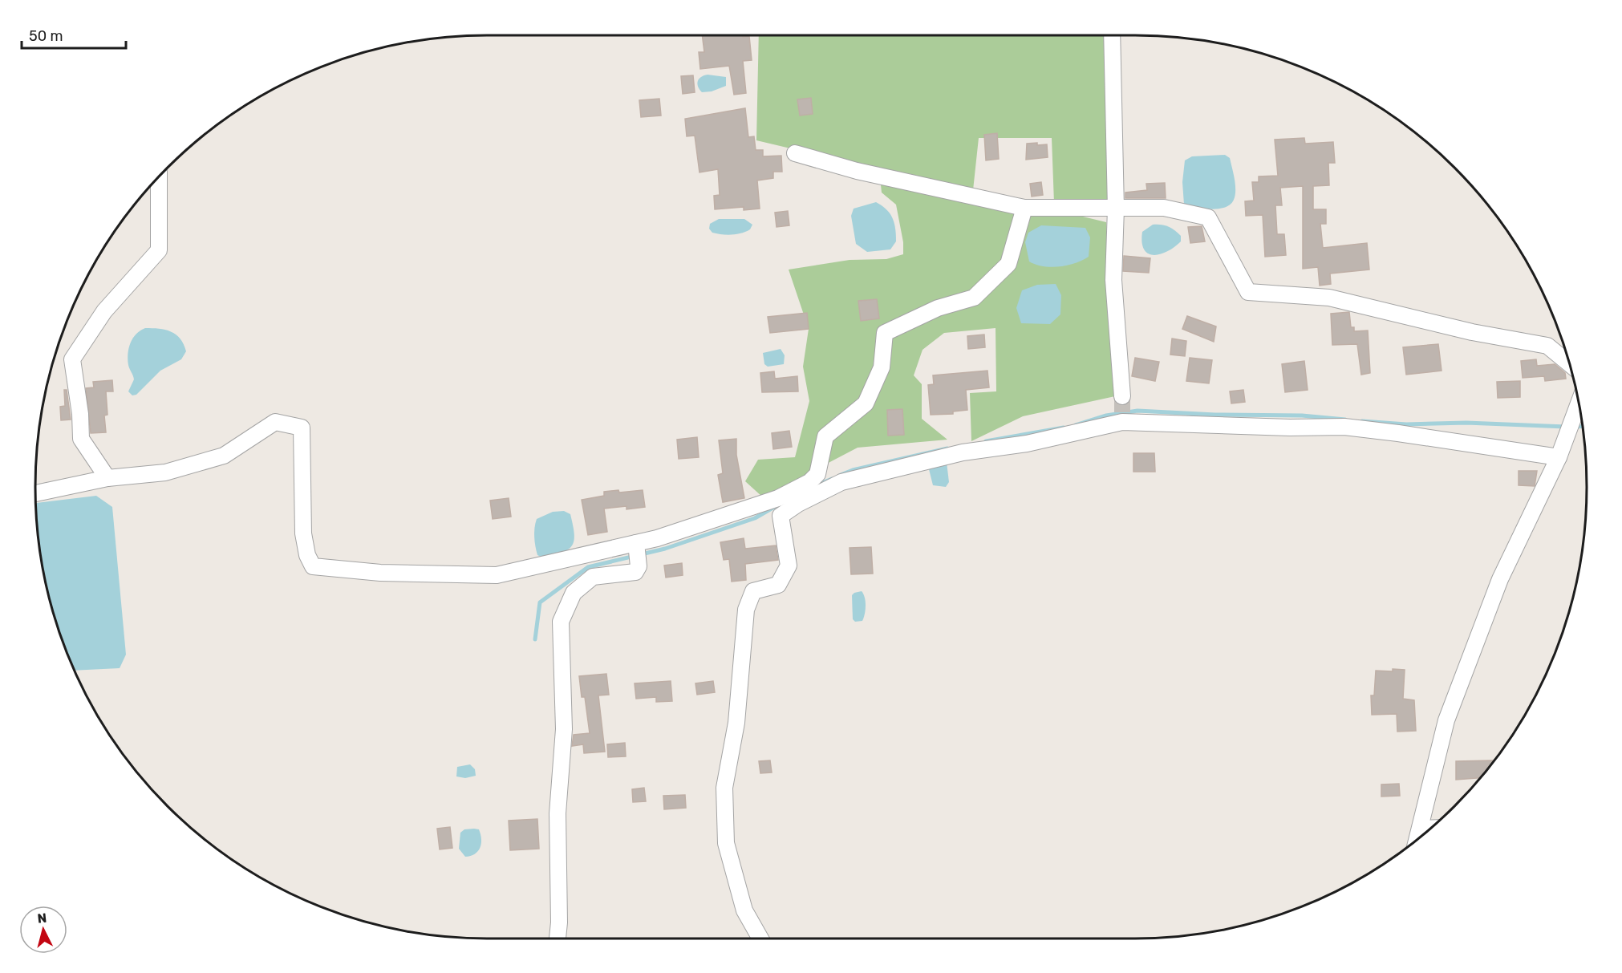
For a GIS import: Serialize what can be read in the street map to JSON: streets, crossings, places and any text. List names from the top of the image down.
{
  "scale_bar": "50 m",
  "north": "top"
}
